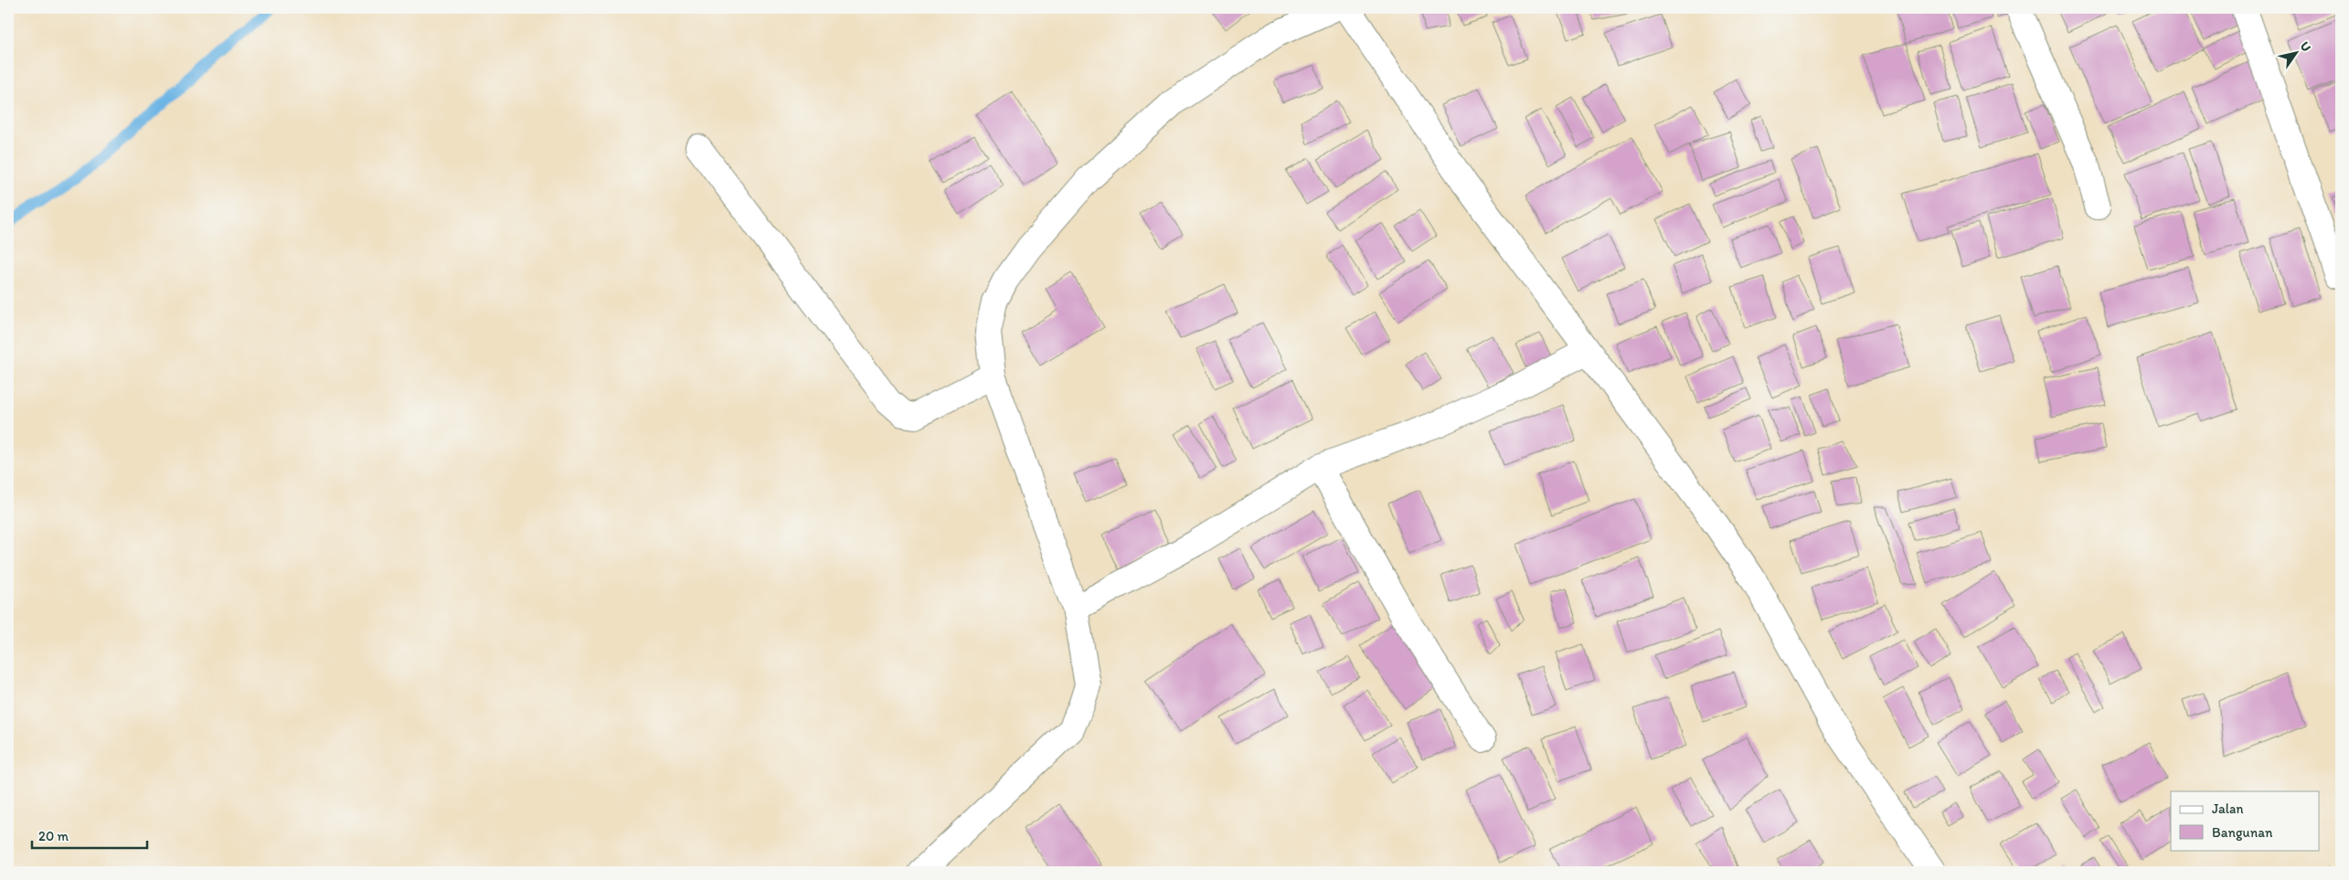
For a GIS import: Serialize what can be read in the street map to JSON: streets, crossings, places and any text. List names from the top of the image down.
{
  "legend": ["Jalan", "Bangunan"],
  "scale_bar": "20 m",
  "north": "top right"
}
